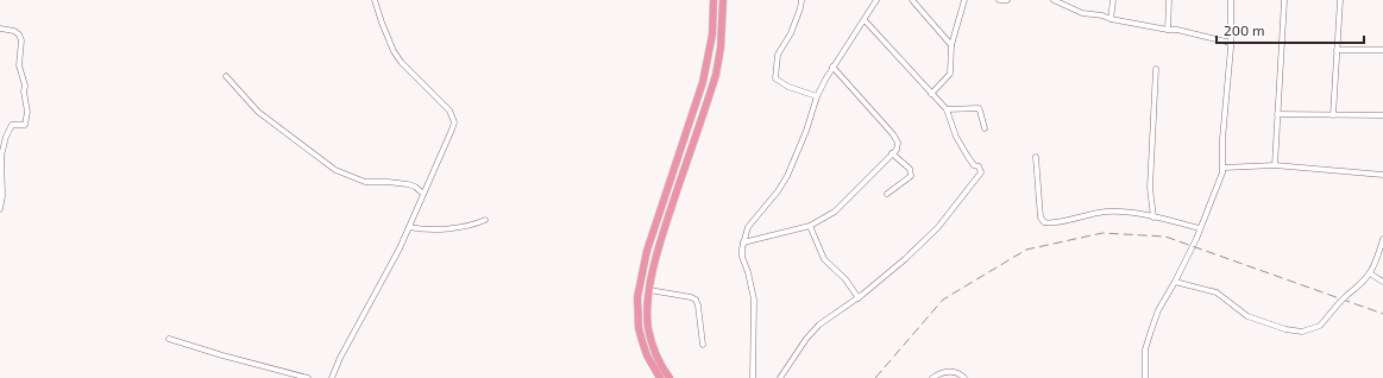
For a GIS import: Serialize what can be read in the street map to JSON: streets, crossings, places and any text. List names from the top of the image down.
{
  "scale_bar": "200 m"
}
